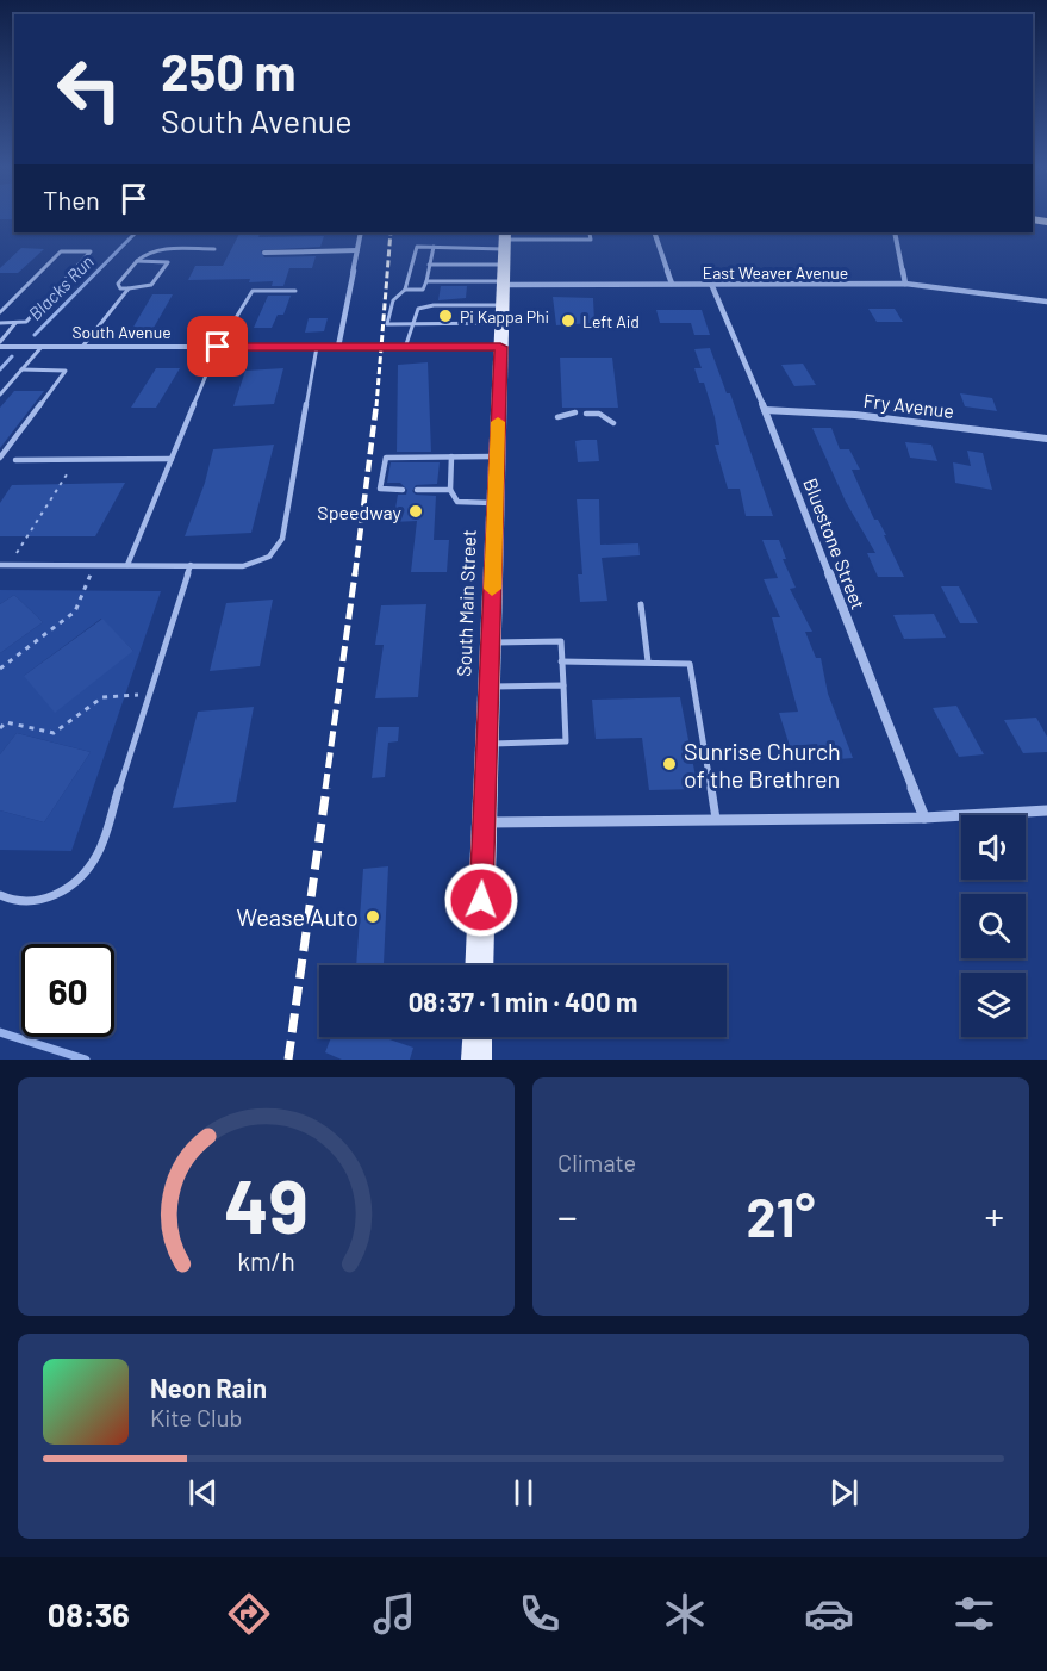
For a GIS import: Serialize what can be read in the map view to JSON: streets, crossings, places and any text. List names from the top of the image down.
{
  "streets": {
    "main road": ["South Main Street"],
    "street": [
      "East Weaver Avenue",
      "South Avenue",
      "Fry Avenue",
      "Bluestone Street"
    ]
  },
  "crossings": [
    ["East Weaver Avenue", "Bluestone Street"],
    ["East Weaver Avenue", "South Main Street"],
    ["South Avenue", "South Main Street"],
    ["Fry Avenue", "Bluestone Street"]
  ],
  "water": ["Blacks Run"],
  "places": [
    "Pi Kappa Phi",
    "Left Aid",
    "Speedway",
    "Sunrise Church of the Brethren",
    "Wease Auto"
  ],
  "page": {
    "turn": ["250 m", "South Avenue"],
    "then": "Then",
    "limit": "60",
    "trip": "08:37 · 1 min · 400 m",
    "tile": "Climate",
    "heat": ["−", "21°", "+"],
    "song": ["Neon Rain", "Kite Club"],
    "tabs": "08:36",
    "gauge": ["49", "km/h"]
  }
}
